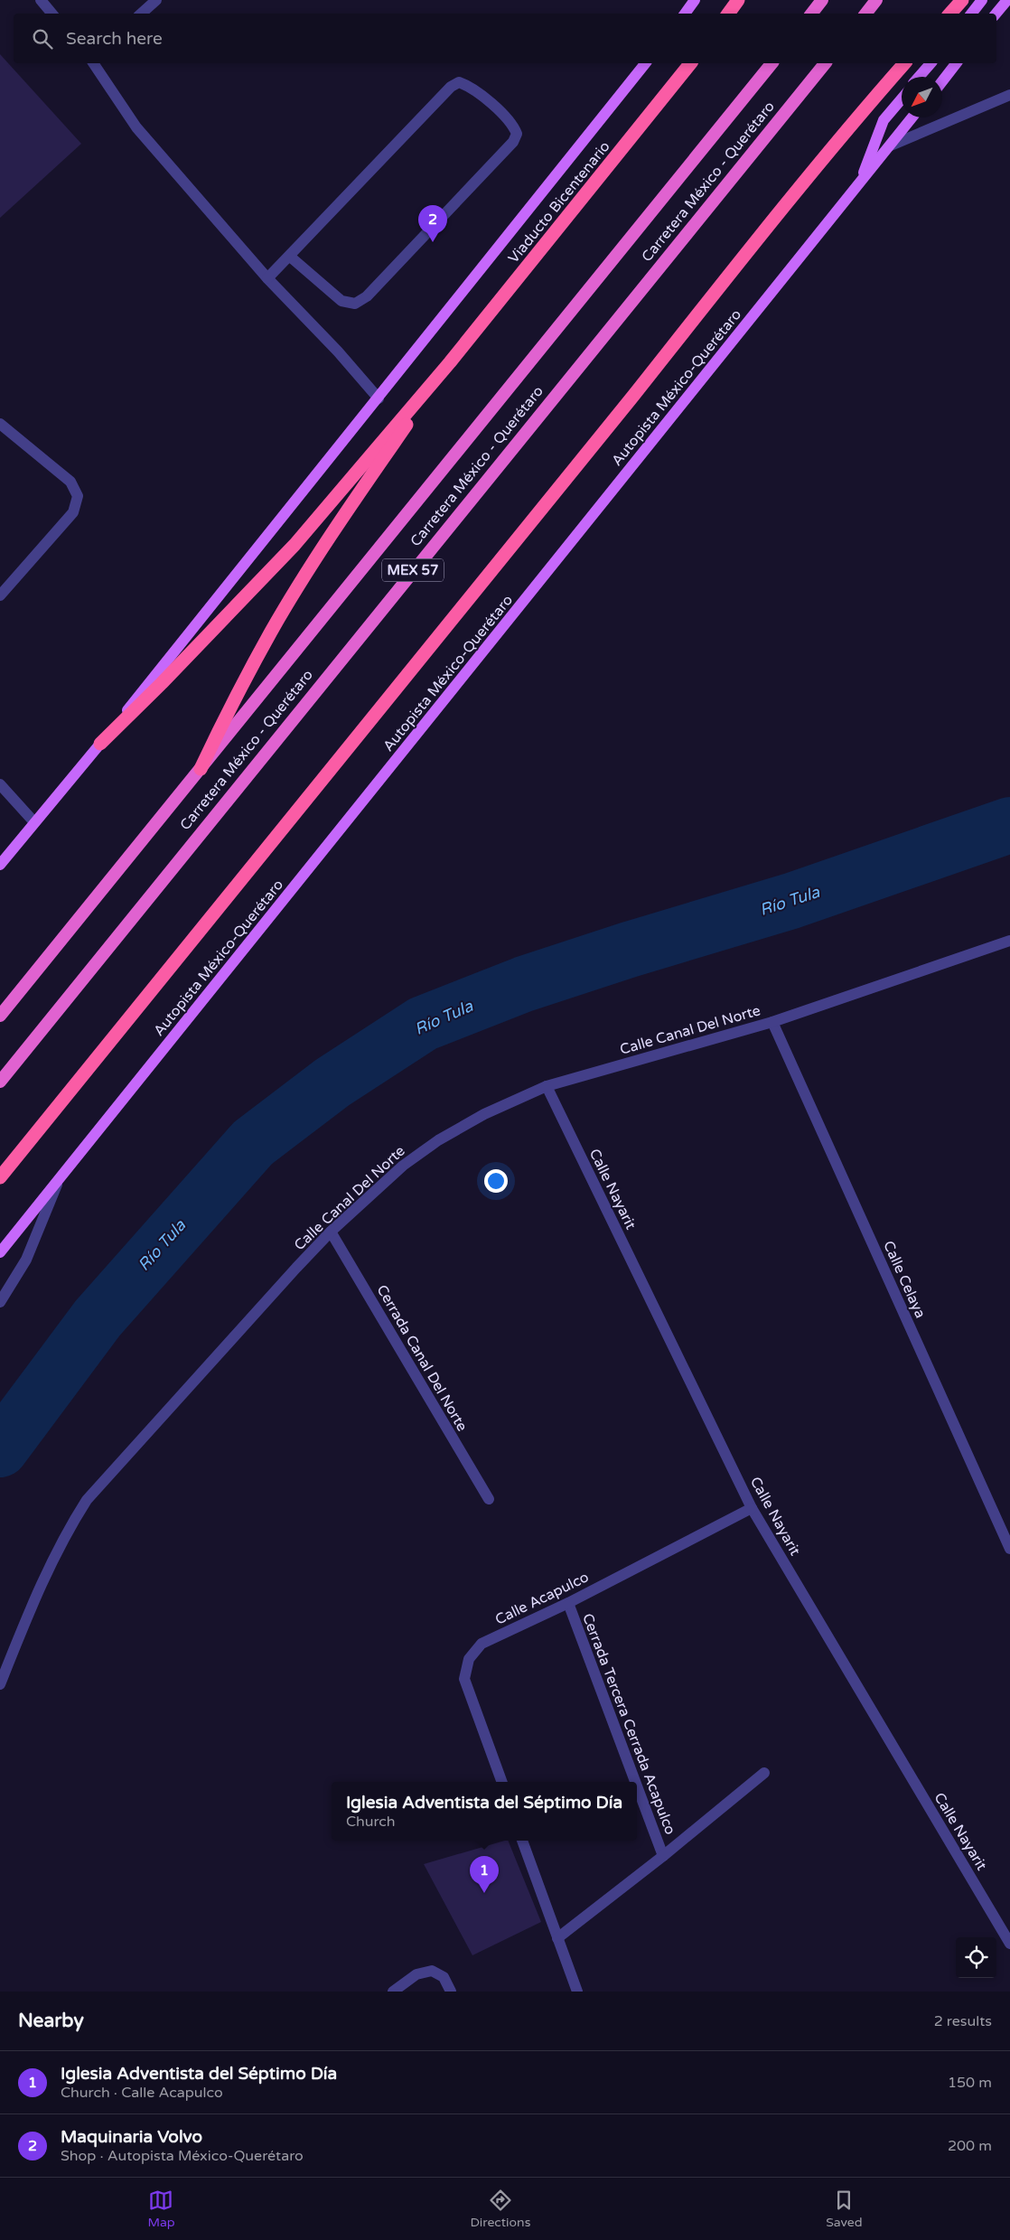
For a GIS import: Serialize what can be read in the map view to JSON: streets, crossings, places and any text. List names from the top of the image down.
{
  "streets": {
    "highway": ["Carretera México - Querétaro", "Viaducto Bicentenario", "MEX 57"],
    "main road": ["Autopista México-Querétaro"],
    "street": [
      "Calle Canal Del Norte",
      "Calle Nayarit",
      "Calle Celaya",
      "Cerrada Canal Del Norte",
      "Calle Acapulco",
      "Cerrada Tercera Cerrada Acapulco"
    ]
  },
  "crossings": [
    ["Calle Canal Del Norte", "Calle Nayarit"],
    ["Calle Canal Del Norte", "Calle Celaya"],
    ["Calle Canal Del Norte", "Cerrada Canal Del Norte"],
    ["Calle Nayarit", "Calle Acapulco"],
    ["Calle Acapulco", "Cerrada Tercera Cerrada Acapulco"]
  ],
  "water": ["Río Tula"],
  "north": "bottom left",
  "page": {
    "search": "Search here",
    "pins": ["2", "1"],
    "popup": ["Iglesia Adventista del Séptimo Día", "Church"],
    "heading": ["Nearby", "2 results"],
    "list": [
      {
        "mark": "1",
        "name": "Iglesia Adventista del Séptimo Día",
        "note": "Church · Calle Acapulco",
        "value": "150 m"
      },
      {
        "mark": "2",
        "name": "Maquinaria Volvo",
        "note": "Shop · Autopista México-Querétaro",
        "value": "200 m"
      }
    ],
    "nav": ["Map", "Directions", "Saved"]
  }
}
